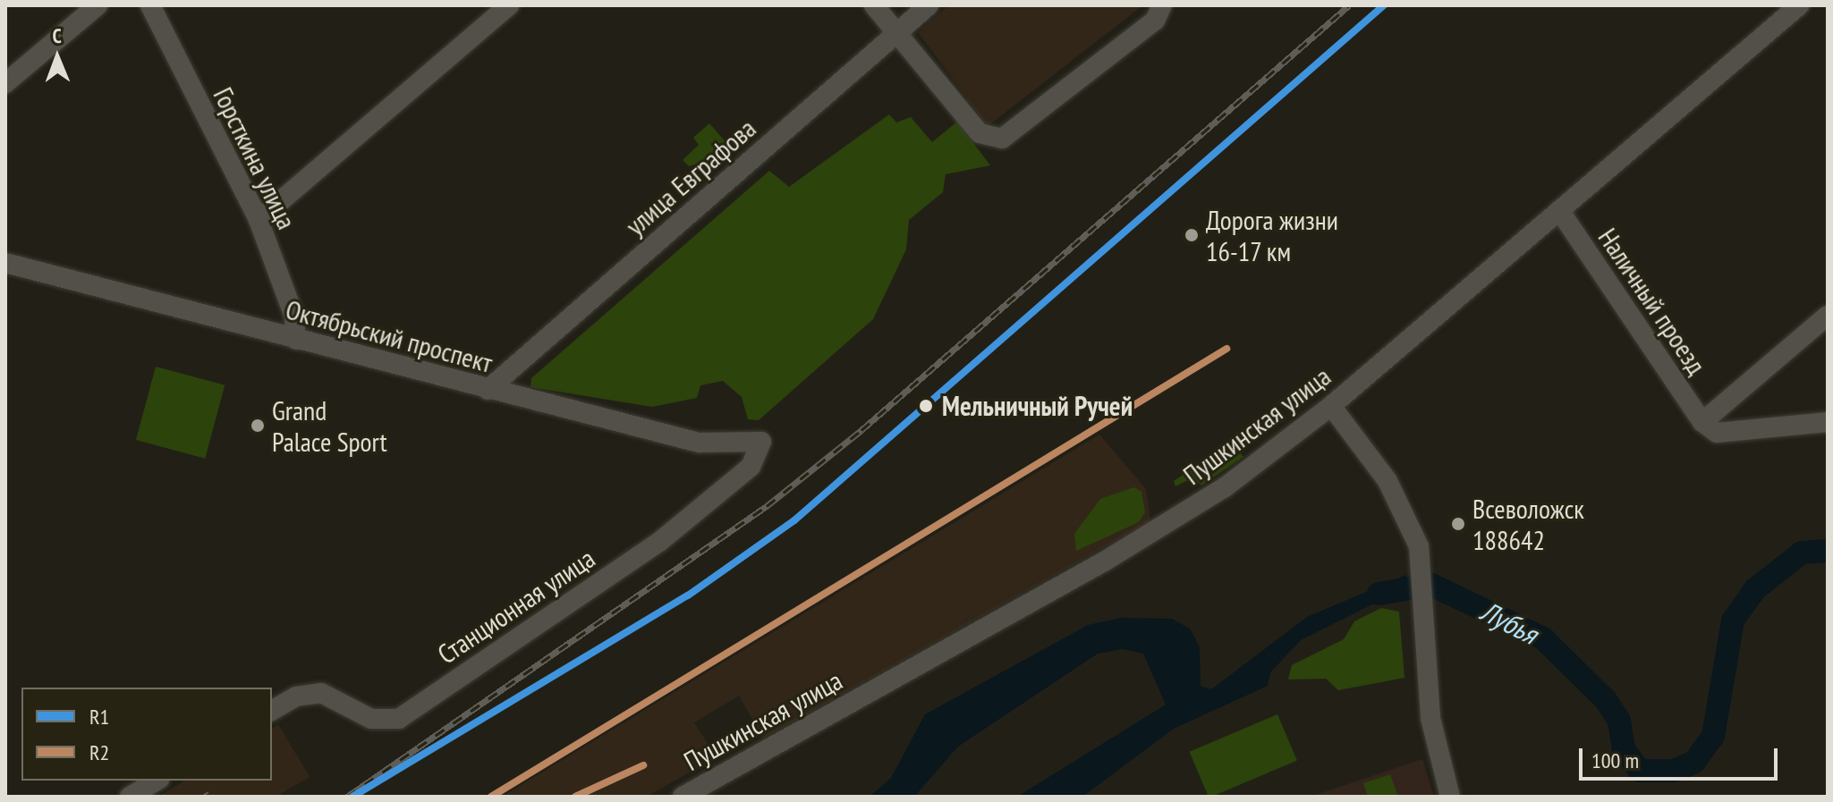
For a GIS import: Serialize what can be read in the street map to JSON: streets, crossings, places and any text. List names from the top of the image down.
{
  "streets": {
    "street": [
      "Горсткина улица",
      "улица Евграфова",
      "Наличный проезд",
      "Октябрьский проспект",
      "Пушкинская улица",
      "Станционная улица"
    ]
  },
  "crossings": [
    ["Горсткина улица", "Октябрьский проспект"],
    ["улица Евграфова", "Октябрьский проспект"],
    ["Наличный проезд", "Пушкинская улица"],
    ["Октябрьский проспект", "Станционная улица"]
  ],
  "water": ["Лубья"],
  "places": [
    "Дорога жизни 16-17 км",
    "Мельничный Ручей",
    "Grand Palace Sport",
    "Всеволожск 188642"
  ],
  "lines": ["transit line R1", "transit line R2"],
  "legend": ["R1", "R2"],
  "scale_bar": "100 m",
  "north": "top"
}
